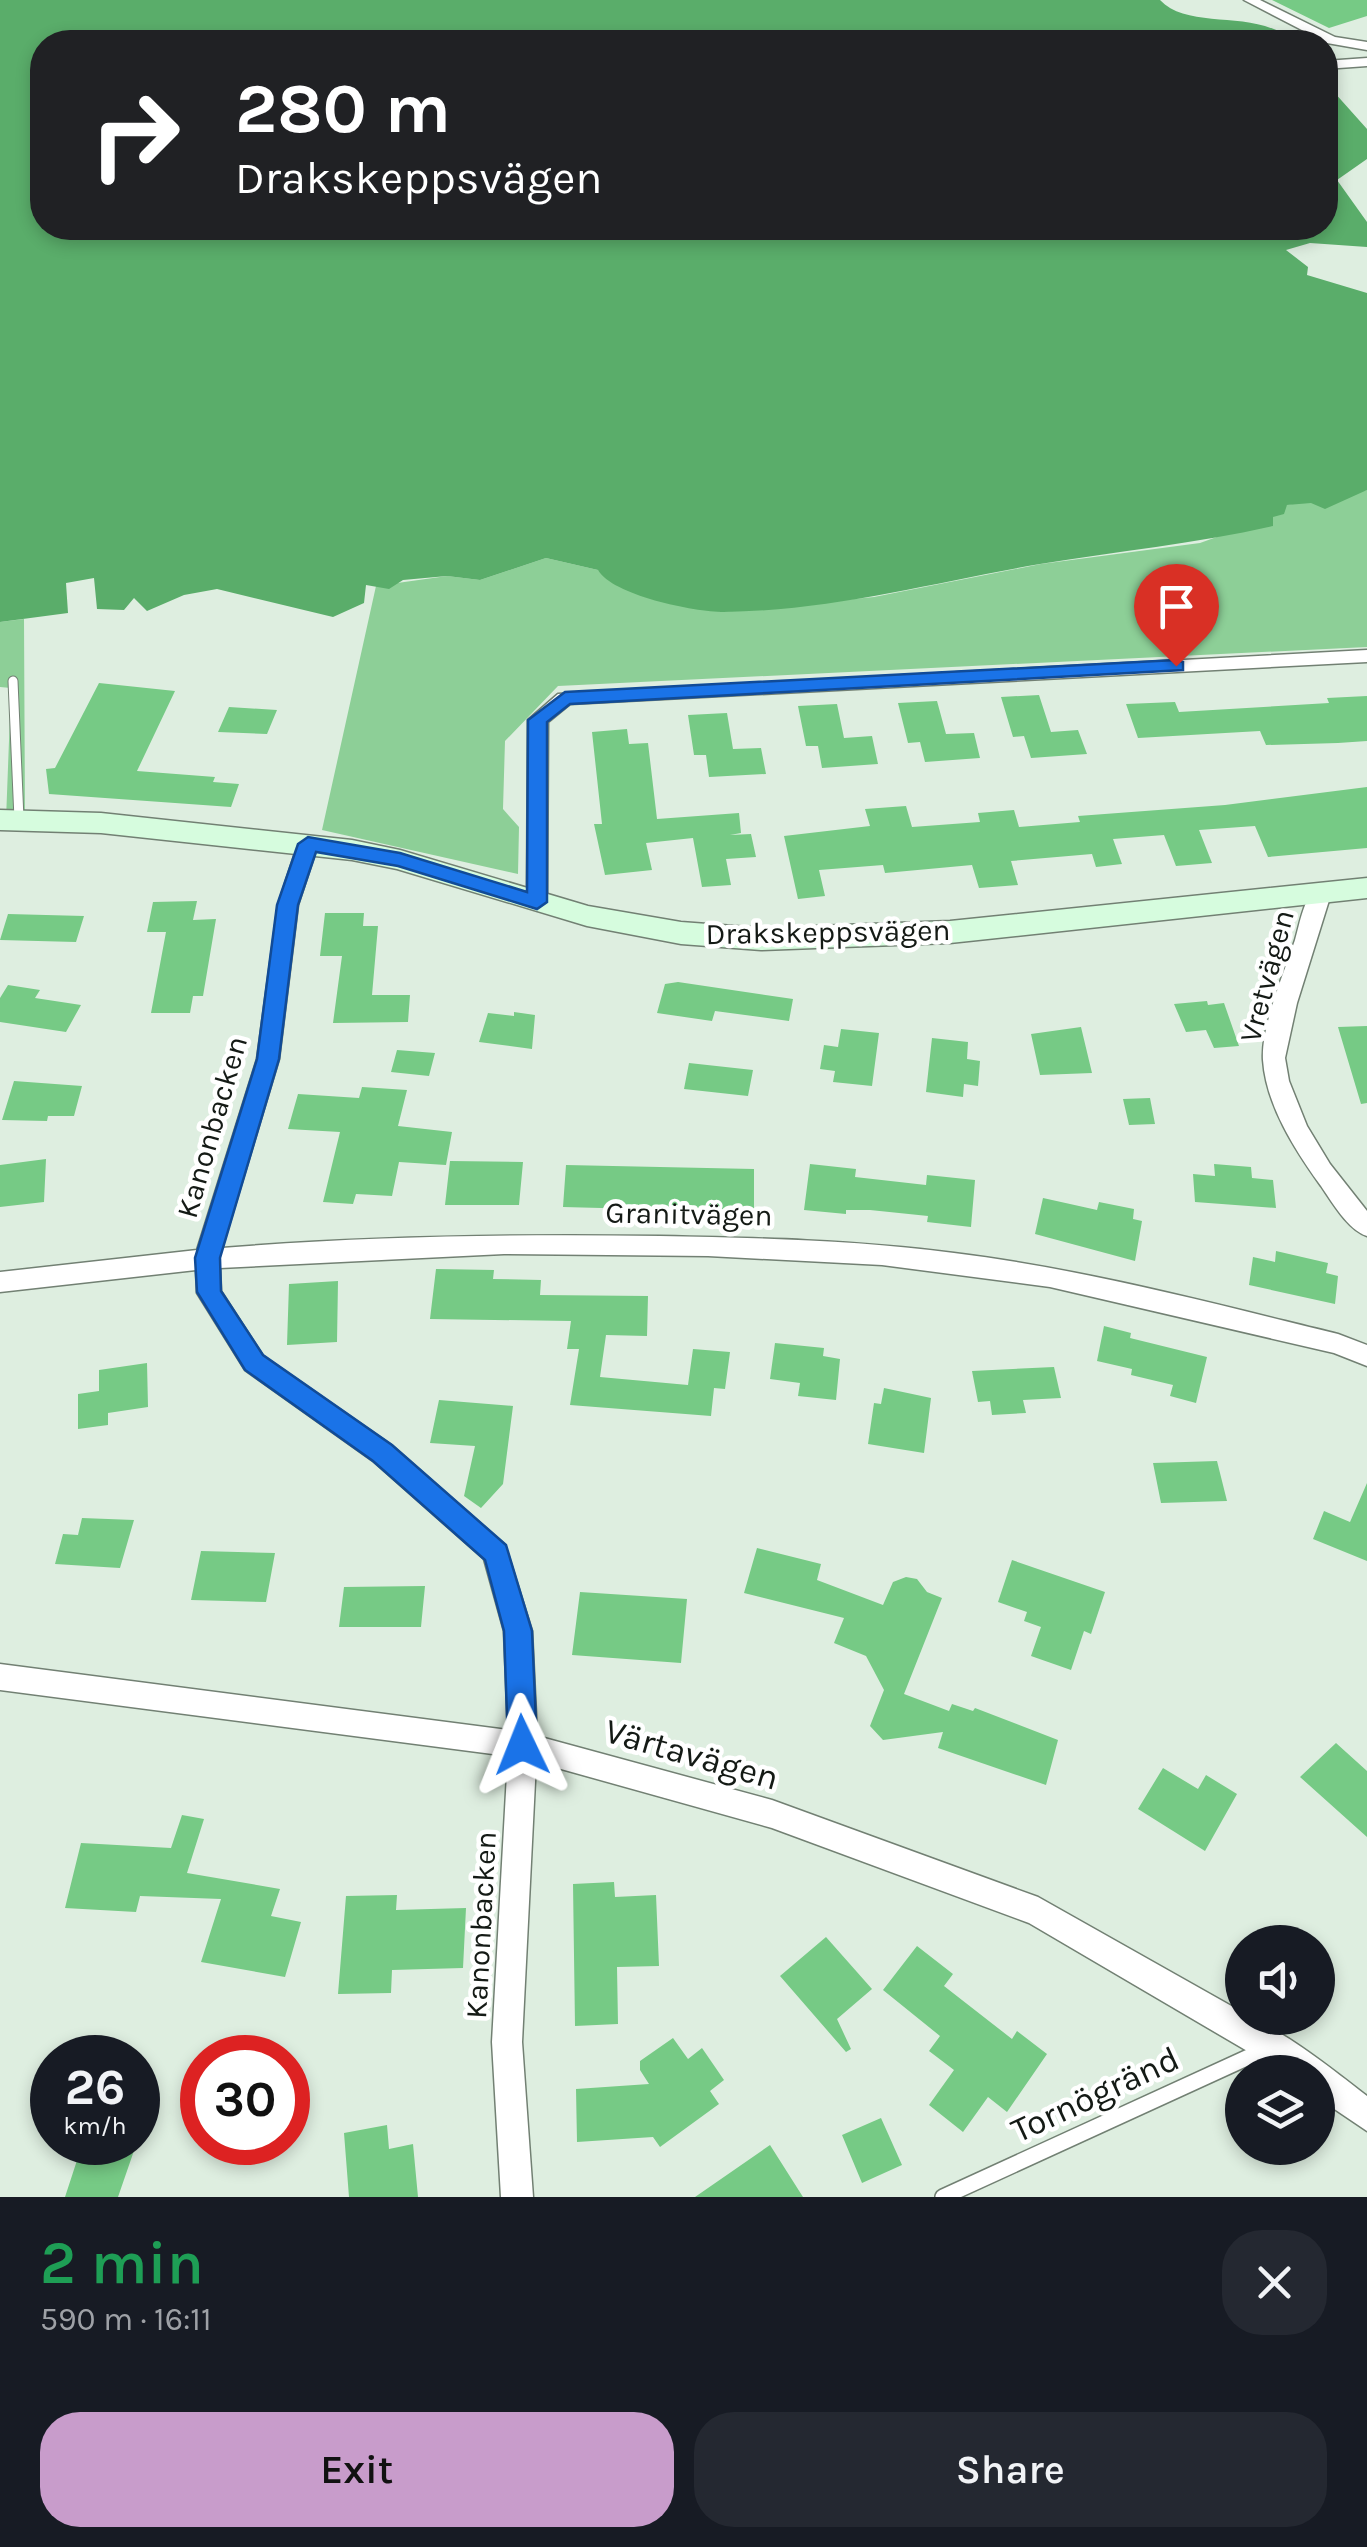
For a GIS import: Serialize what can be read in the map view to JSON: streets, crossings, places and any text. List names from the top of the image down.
{
  "streets": {
    "street": [
      "Drakskeppsvägen",
      "Vretvägen",
      "Kanonbacken",
      "Granitvägen",
      "Värtavägen"
    ],
    "lane": ["Tornögränd"]
  },
  "crossings": [
    ["Drakskeppsvägen", "Vretvägen"],
    ["Drakskeppsvägen", "Kanonbacken"],
    ["Kanonbacken", "Granitvägen"],
    ["Kanonbacken", "Värtavägen"],
    ["Värtavägen", "Tornögränd"]
  ],
  "page": {
    "turn": ["280 m", "Drakskeppsvägen"],
    "speed": "26 km/h",
    "limit": "30",
    "heading": ["2 min", "590 m · 16:11"],
    "buttons": ["Exit", "Share"]
  }
}
